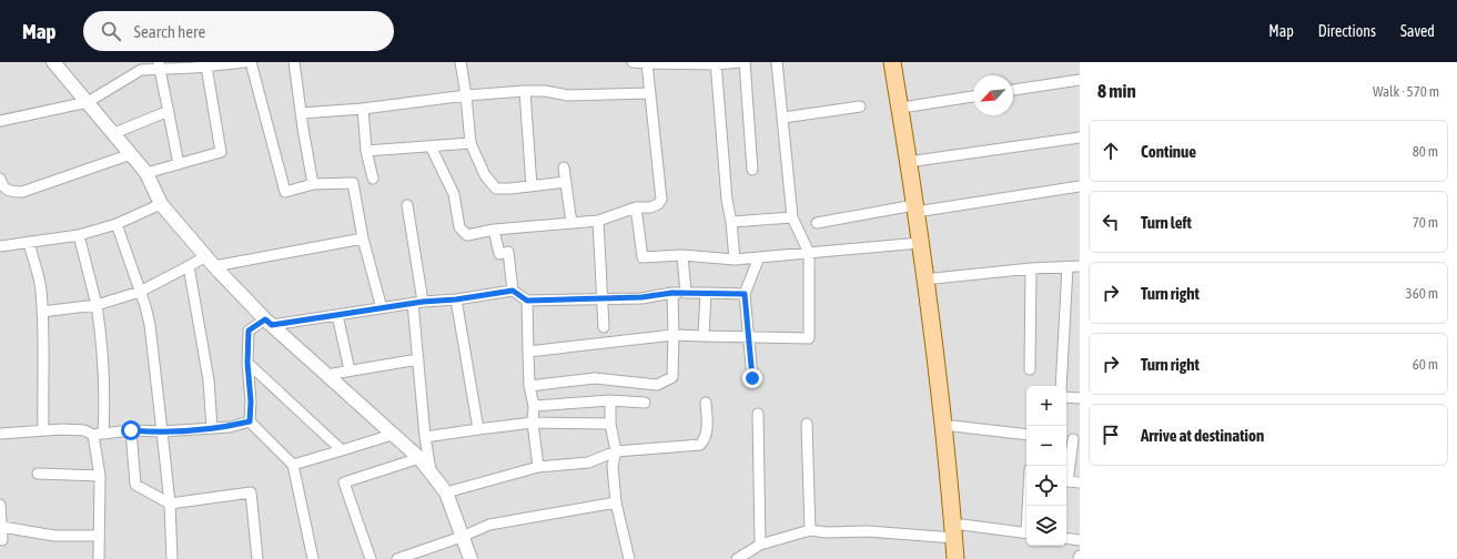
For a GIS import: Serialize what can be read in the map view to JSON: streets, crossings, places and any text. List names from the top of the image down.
{
  "north": "bottom left",
  "page": {
    "header": "Map",
    "search": "Search here",
    "nav": ["Map", "Directions", "Saved"],
    "heading": ["8 min", "Walk · 570 m"],
    "list": [
      ["Continue", "80 m"],
      ["Turn left", "70 m"],
      ["Turn right", "360 m"],
      ["Turn right", "60 m"],
      "Arrive at destination"
    ],
    "map_buttons": ["+", "−"]
  }
}
